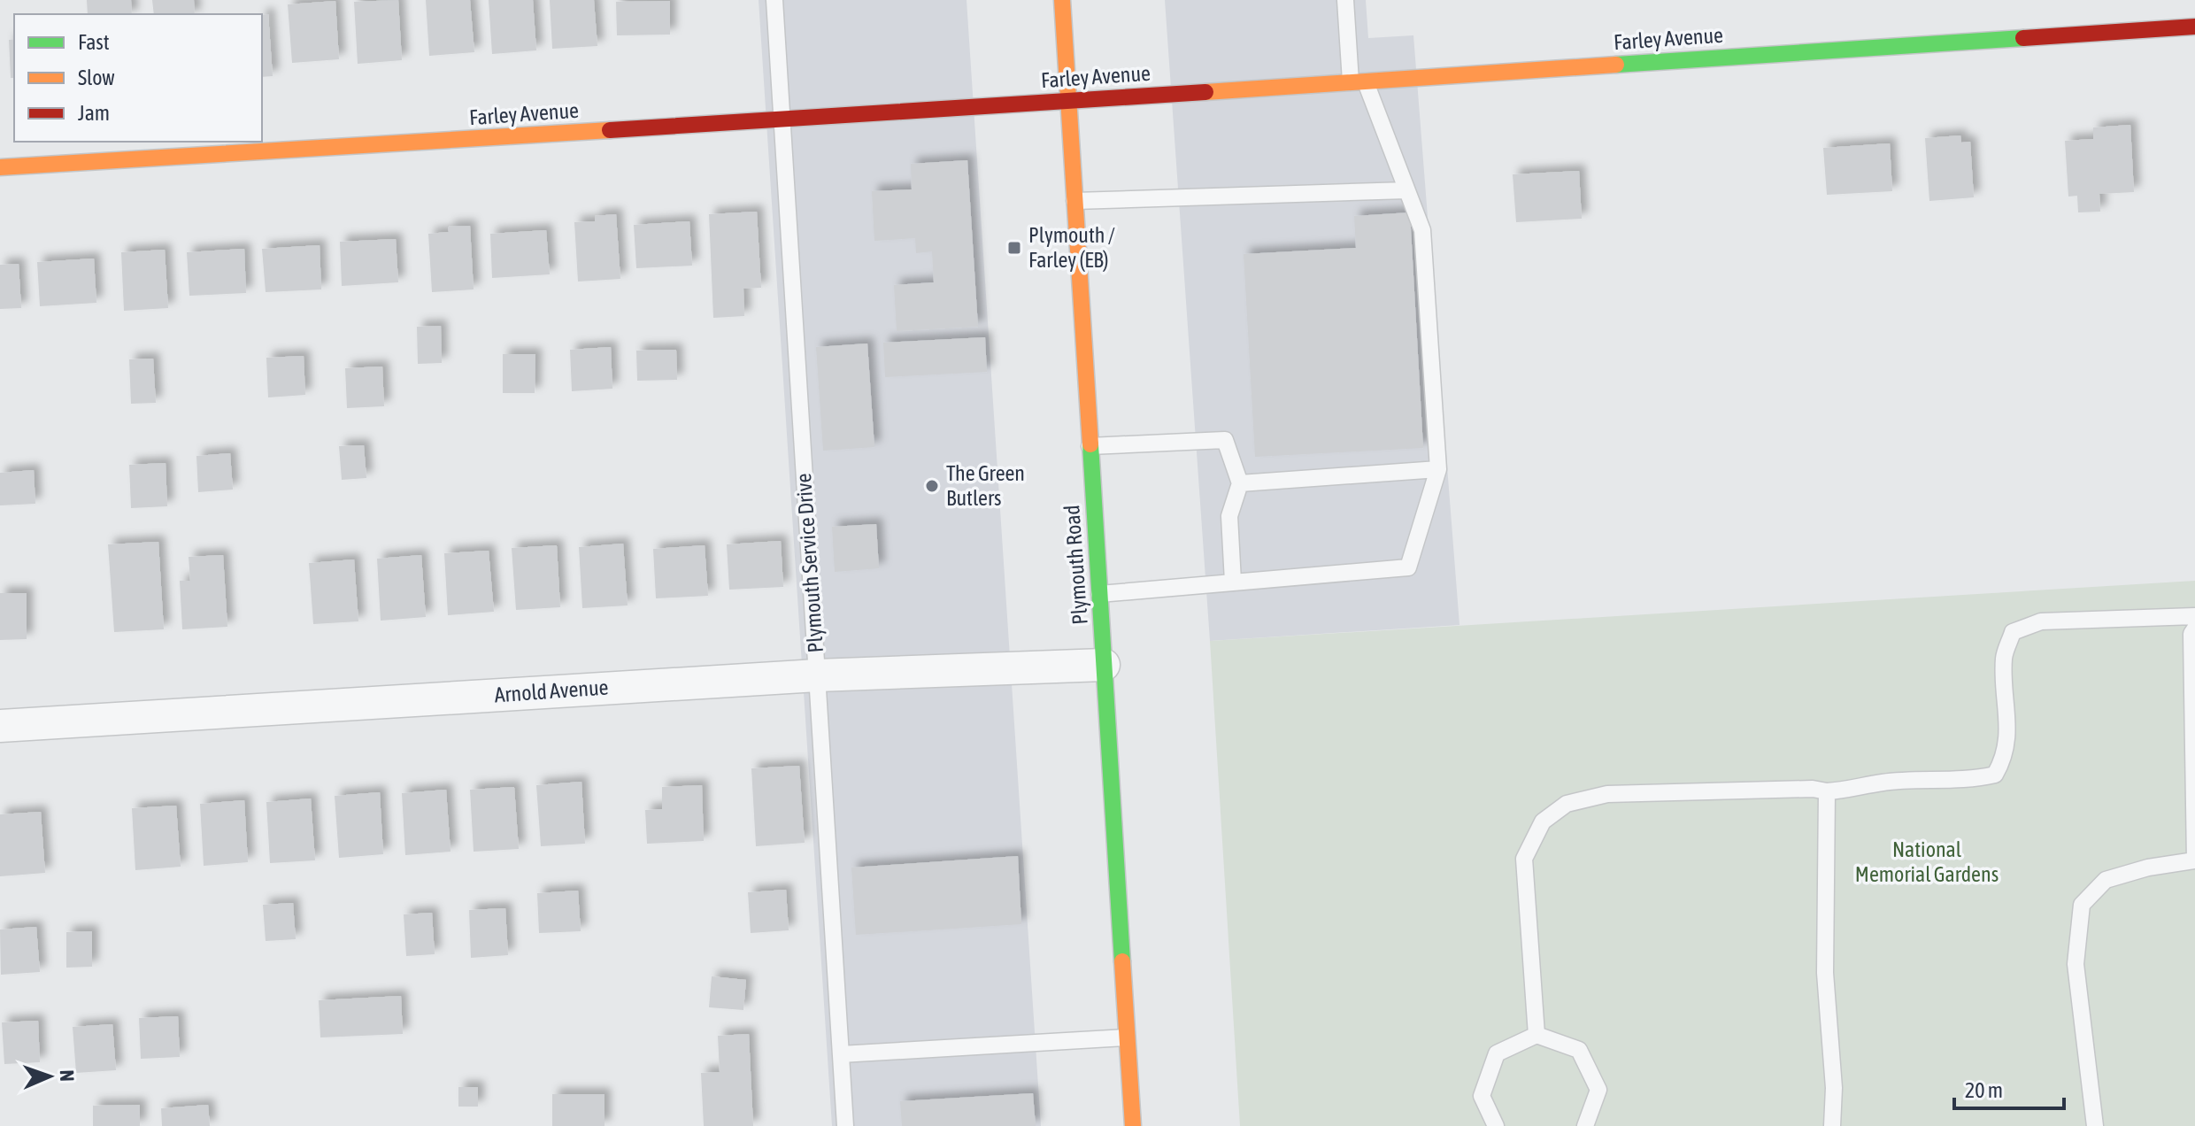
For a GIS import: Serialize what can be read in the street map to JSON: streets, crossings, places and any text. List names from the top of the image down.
{
  "streets": {
    "street": ["Farley Avenue", "Plymouth Road", "Arnold Avenue"],
    "lane": ["Plymouth Service Drive"]
  },
  "crossings": [
    ["Farley Avenue", "Plymouth Service Drive"],
    ["Farley Avenue", "Plymouth Road"],
    ["Plymouth Service Drive", "Arnold Avenue"],
    ["Plymouth Road", "Arnold Avenue"]
  ],
  "parks": ["National Memorial Gardens"],
  "places": {
    "transit": ["Plymouth / Farley (EB)"],
    "other": ["The Green Butlers"]
  },
  "legend": ["Fast", "Slow", "Jam"],
  "scale_bar": "20 m",
  "north": "right"
}
